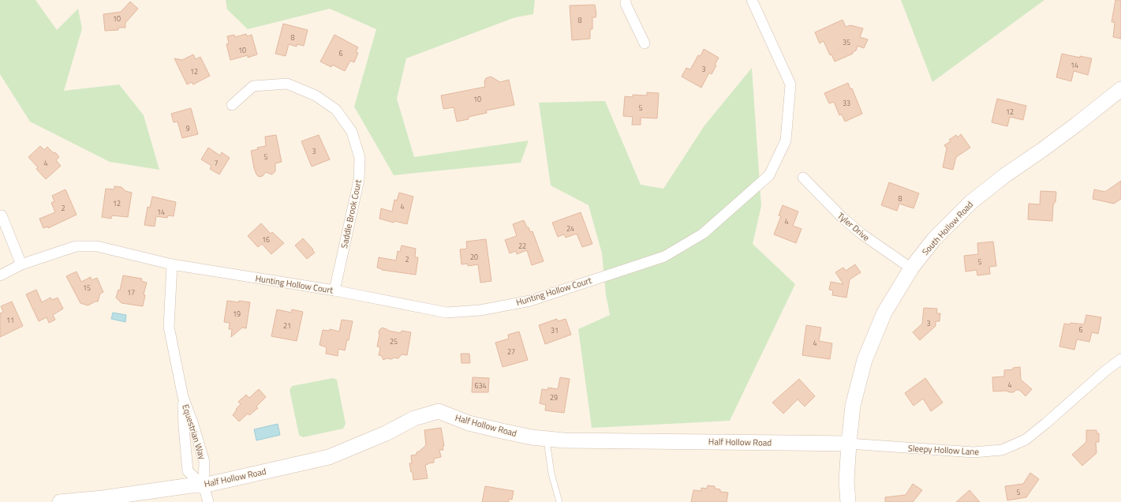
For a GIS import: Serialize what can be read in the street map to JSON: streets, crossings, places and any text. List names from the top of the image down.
{
  "streets": {
    "street": [
      "Saddle Brook Court",
      "Tyler Drive",
      "South Hollow Road",
      "Hunting Hollow Court",
      "Half Hollow Road",
      "Equestrian Way",
      "Sleepy Hollow Lane"
    ]
  },
  "crossings": [
    ["Saddle Brook Court", "Hunting Hollow Court"],
    ["Tyler Drive", "South Hollow Road"],
    ["South Hollow Road", "Half Hollow Road"],
    ["South Hollow Road", "Sleepy Hollow Lane"],
    ["Hunting Hollow Court", "Equestrian Way"],
    ["Half Hollow Road", "Equestrian Way"],
    ["Half Hollow Road", "Sleepy Hollow Lane"]
  ],
  "house_numbers": [
    "10",
    "8",
    "8",
    "35",
    "10",
    "6",
    "14",
    "3",
    "12",
    "10",
    "33",
    "5",
    "12",
    "9",
    "3",
    "5",
    "4",
    "7",
    "8",
    "12",
    "4",
    "2",
    "14",
    "4",
    "24",
    "16",
    "22",
    "20",
    "2",
    "5",
    "15",
    "17",
    "19",
    "11",
    "3",
    "21",
    "6",
    "31",
    "25",
    "4",
    "27",
    "4",
    "634",
    "29",
    "5"
  ]
}
